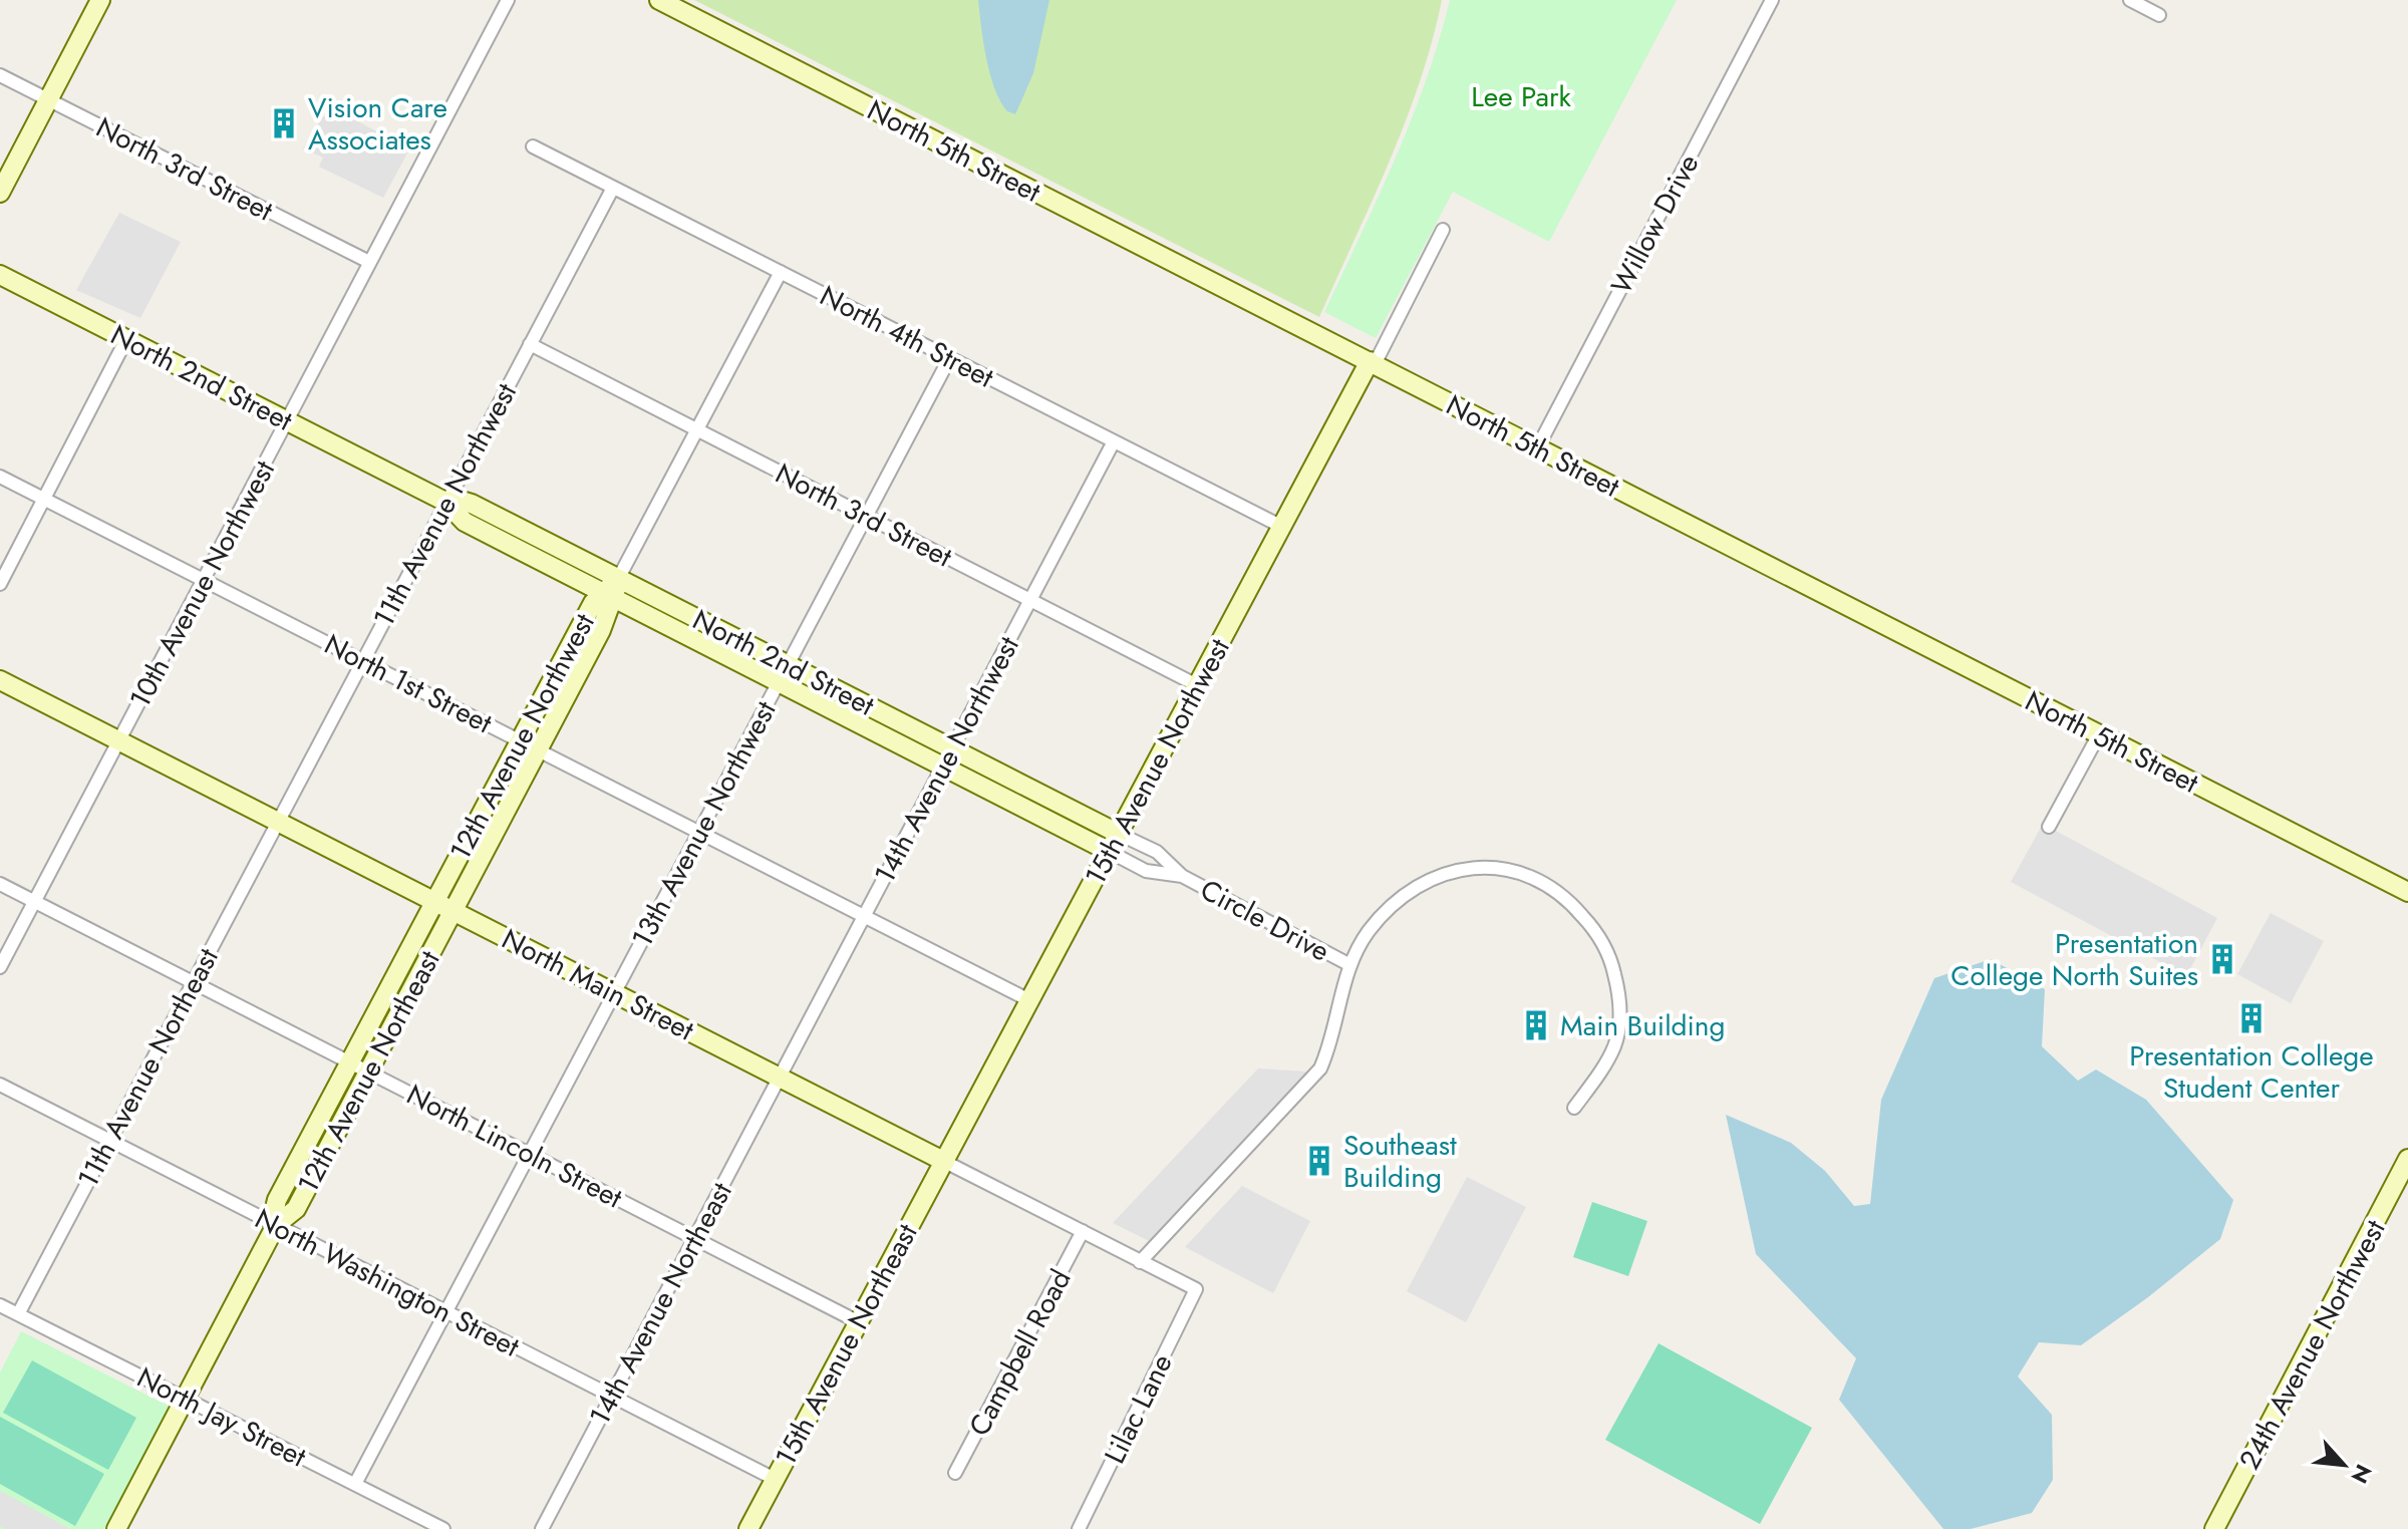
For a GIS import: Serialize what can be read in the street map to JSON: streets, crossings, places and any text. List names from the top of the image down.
{
  "streets": {
    "street": [
      "North 5th Street",
      "North 3rd Street",
      "Willow Drive",
      "North 4th Street",
      "North 2nd Street",
      "11th Avenue Northwest",
      "10th Avenue Northwest",
      "North 1st Street",
      "12th Avenue Northwest",
      "14th Avenue Northwest",
      "15th Avenue Northwest",
      "13th Avenue Northwest",
      "Circle Drive",
      "North Main Street",
      "11th Avenue Northeast",
      "12th Avenue Northeast",
      "North Lincoln Street",
      "North Washington Street",
      "14th Avenue Northeast",
      "15th Avenue Northeast",
      "24th Avenue Northwest",
      "Campbell Road",
      "Lilac Lane",
      "North Jay Street"
    ]
  },
  "crossings": [
    ["North 5th Street", "Willow Drive"],
    ["North 5th Street", "15th Avenue Northwest"],
    ["North 3rd Street", "11th Avenue Northwest"],
    ["North 3rd Street", "10th Avenue Northwest"],
    ["North 3rd Street", "12th Avenue Northwest"],
    ["North 3rd Street", "14th Avenue Northwest"],
    ["North 3rd Street", "15th Avenue Northwest"],
    ["North 3rd Street", "13th Avenue Northwest"],
    ["North 4th Street", "11th Avenue Northwest"],
    ["North 4th Street", "12th Avenue Northwest"],
    ["North 4th Street", "14th Avenue Northwest"],
    ["North 4th Street", "15th Avenue Northwest"],
    ["North 4th Street", "13th Avenue Northwest"],
    ["North 2nd Street", "11th Avenue Northwest"],
    ["North 2nd Street", "10th Avenue Northwest"],
    ["North 2nd Street", "12th Avenue Northwest"],
    ["North 2nd Street", "14th Avenue Northwest"],
    ["North 2nd Street", "15th Avenue Northwest"],
    ["North 2nd Street", "13th Avenue Northwest"],
    ["North 2nd Street", "Circle Drive"],
    ["11th Avenue Northwest", "North 1st Street"],
    ["11th Avenue Northwest", "North Main Street"],
    ["11th Avenue Northwest", "11th Avenue Northeast"],
    ["10th Avenue Northwest", "North 1st Street"],
    ["10th Avenue Northwest", "North Main Street"],
    ["10th Avenue Northwest", "North Lincoln Street"],
    ["North 1st Street", "12th Avenue Northwest"],
    ["North 1st Street", "14th Avenue Northwest"],
    ["North 1st Street", "15th Avenue Northwest"],
    ["North 1st Street", "13th Avenue Northwest"],
    ["12th Avenue Northwest", "North Main Street"],
    ["12th Avenue Northwest", "12th Avenue Northeast"],
    ["14th Avenue Northwest", "North Main Street"],
    ["14th Avenue Northwest", "14th Avenue Northeast"],
    ["15th Avenue Northwest", "Circle Drive"],
    ["15th Avenue Northwest", "North Main Street"],
    ["15th Avenue Northwest", "15th Avenue Northeast"],
    ["13th Avenue Northwest", "North Main Street"],
    ["13th Avenue Northwest", "North Lincoln Street"],
    ["13th Avenue Northwest", "North Washington Street"],
    ["13th Avenue Northwest", "North Jay Street"],
    ["Circle Drive", "North Main Street"],
    ["North Main Street", "11th Avenue Northeast"],
    ["North Main Street", "12th Avenue Northeast"],
    ["North Main Street", "14th Avenue Northeast"],
    ["North Main Street", "15th Avenue Northeast"],
    ["North Main Street", "Campbell Road"],
    ["North Main Street", "Lilac Lane"],
    ["11th Avenue Northeast", "North Lincoln Street"],
    ["11th Avenue Northeast", "North Washington Street"],
    ["11th Avenue Northeast", "North Jay Street"],
    ["12th Avenue Northeast", "North Lincoln Street"],
    ["12th Avenue Northeast", "North Washington Street"],
    ["12th Avenue Northeast", "North Jay Street"],
    ["North Lincoln Street", "14th Avenue Northeast"],
    ["North Lincoln Street", "15th Avenue Northeast"],
    ["North Washington Street", "14th Avenue Northeast"],
    ["North Washington Street", "15th Avenue Northeast"]
  ],
  "parks": ["Lee Park"],
  "places": {
    "building": [
      "Vision Care Associates",
      "Presentation College North Suites",
      "Presentation College Student Center",
      "Main Building",
      "Southeast Building"
    ]
  },
  "north": "bottom right"
}
